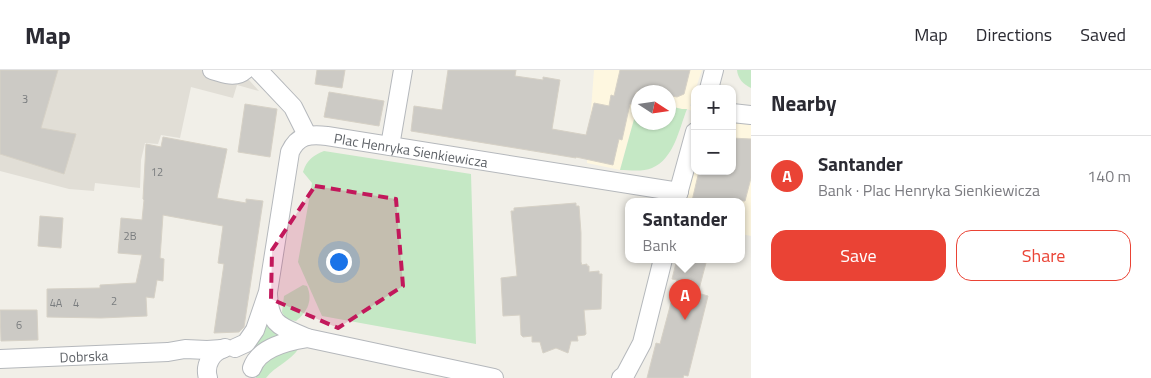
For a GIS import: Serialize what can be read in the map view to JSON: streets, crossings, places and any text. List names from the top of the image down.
{
  "streets": {
    "street": ["Plac Henryka Sienkiewicza", "Dobrska"]
  },
  "house_numbers": [
    "3",
    "12",
    "2B",
    "2",
    "4A",
    "4",
    "6"
  ],
  "north": "right",
  "page": {
    "header": "Map",
    "nav": ["Map", "Directions", "Saved"],
    "heading": "Nearby",
    "map_buttons": ["+", "−"],
    "list": [
      {
        "mark": "A",
        "name": "Santander",
        "note": "Bank · Plac Henryka Sienkiewicza",
        "value": "140 m"
      }
    ],
    "popup": ["Santander", "Bank"],
    "buttons": ["Save", "Share"],
    "pins": "A"
  }
}
